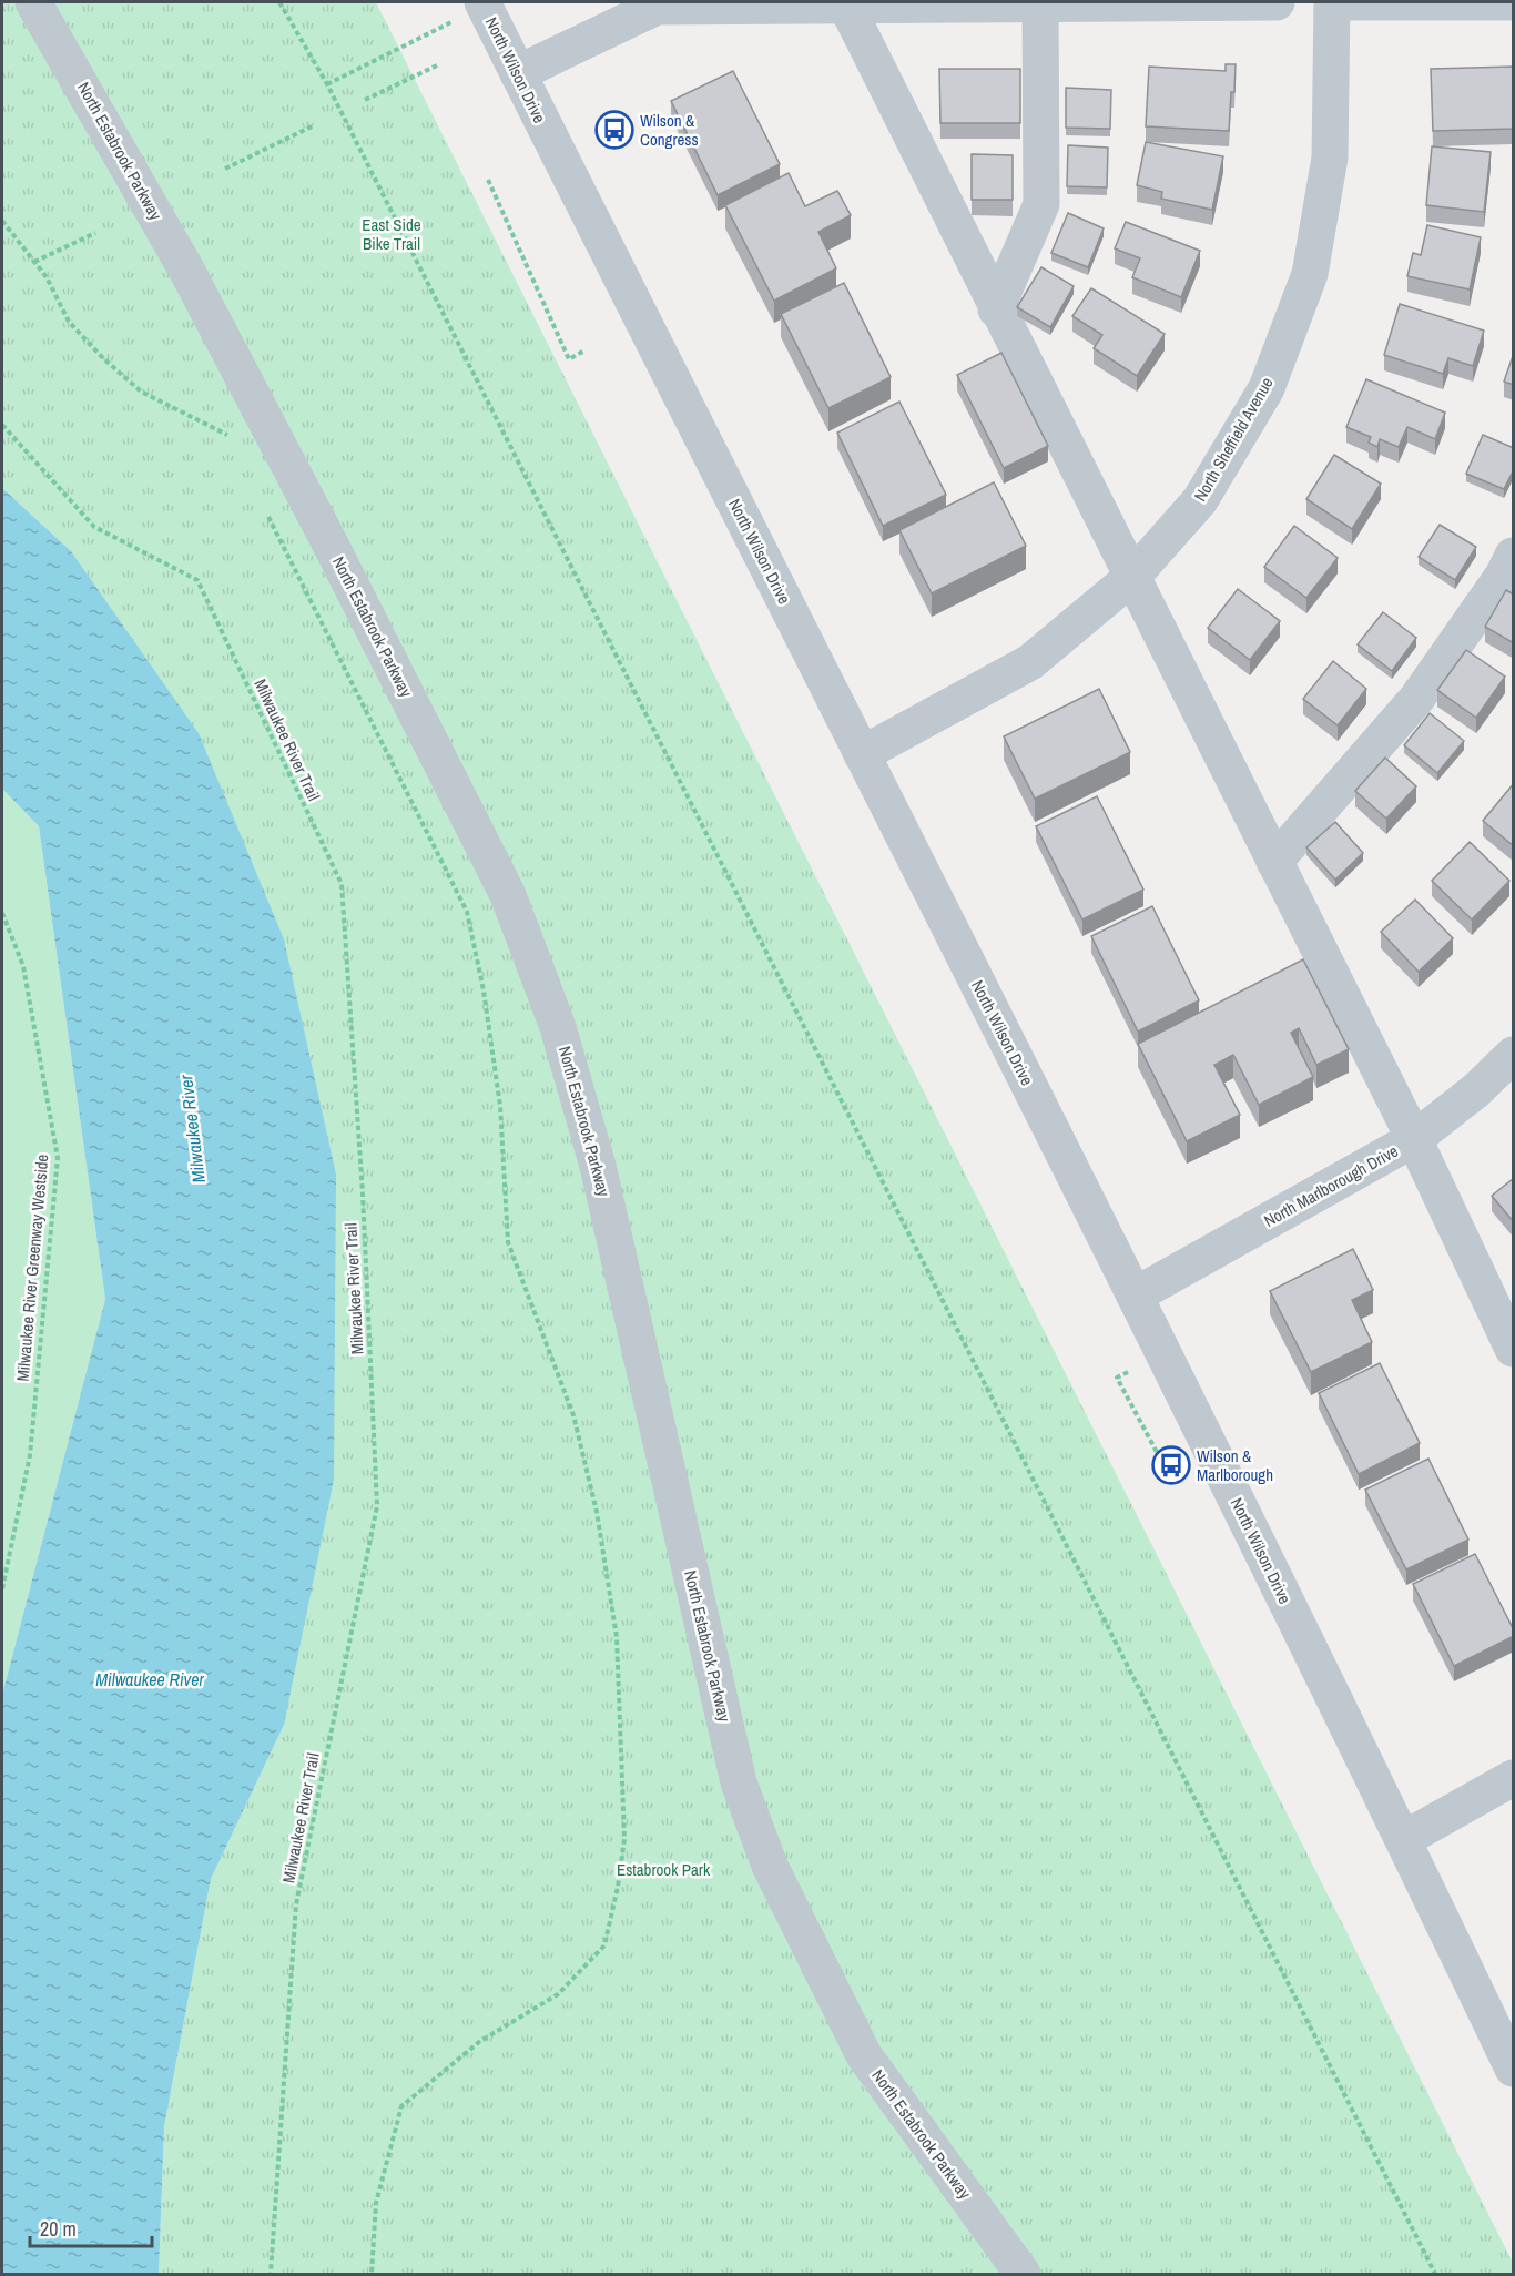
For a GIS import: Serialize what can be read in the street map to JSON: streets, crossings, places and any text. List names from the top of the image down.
{
  "streets": {
    "street": [
      "North Wilson Drive",
      "North Estabrook Parkway",
      "North Sheffield Avenue",
      "North Marlborough Drive"
    ],
    "path": ["Milwaukee River Trail", "Milwaukee River Greenway Westside"]
  },
  "crossings": [
    ["North Wilson Drive", "North Sheffield Avenue"],
    ["North Wilson Drive", "North Marlborough Drive"]
  ],
  "water": ["Milwaukee River"],
  "parks": ["East Side Bike Trail", "Estabrook Park"],
  "places": {
    "bus stop": ["Wilson & Congress", "Wilson & Marlborough"]
  },
  "scale_bar": "20 m"
}
